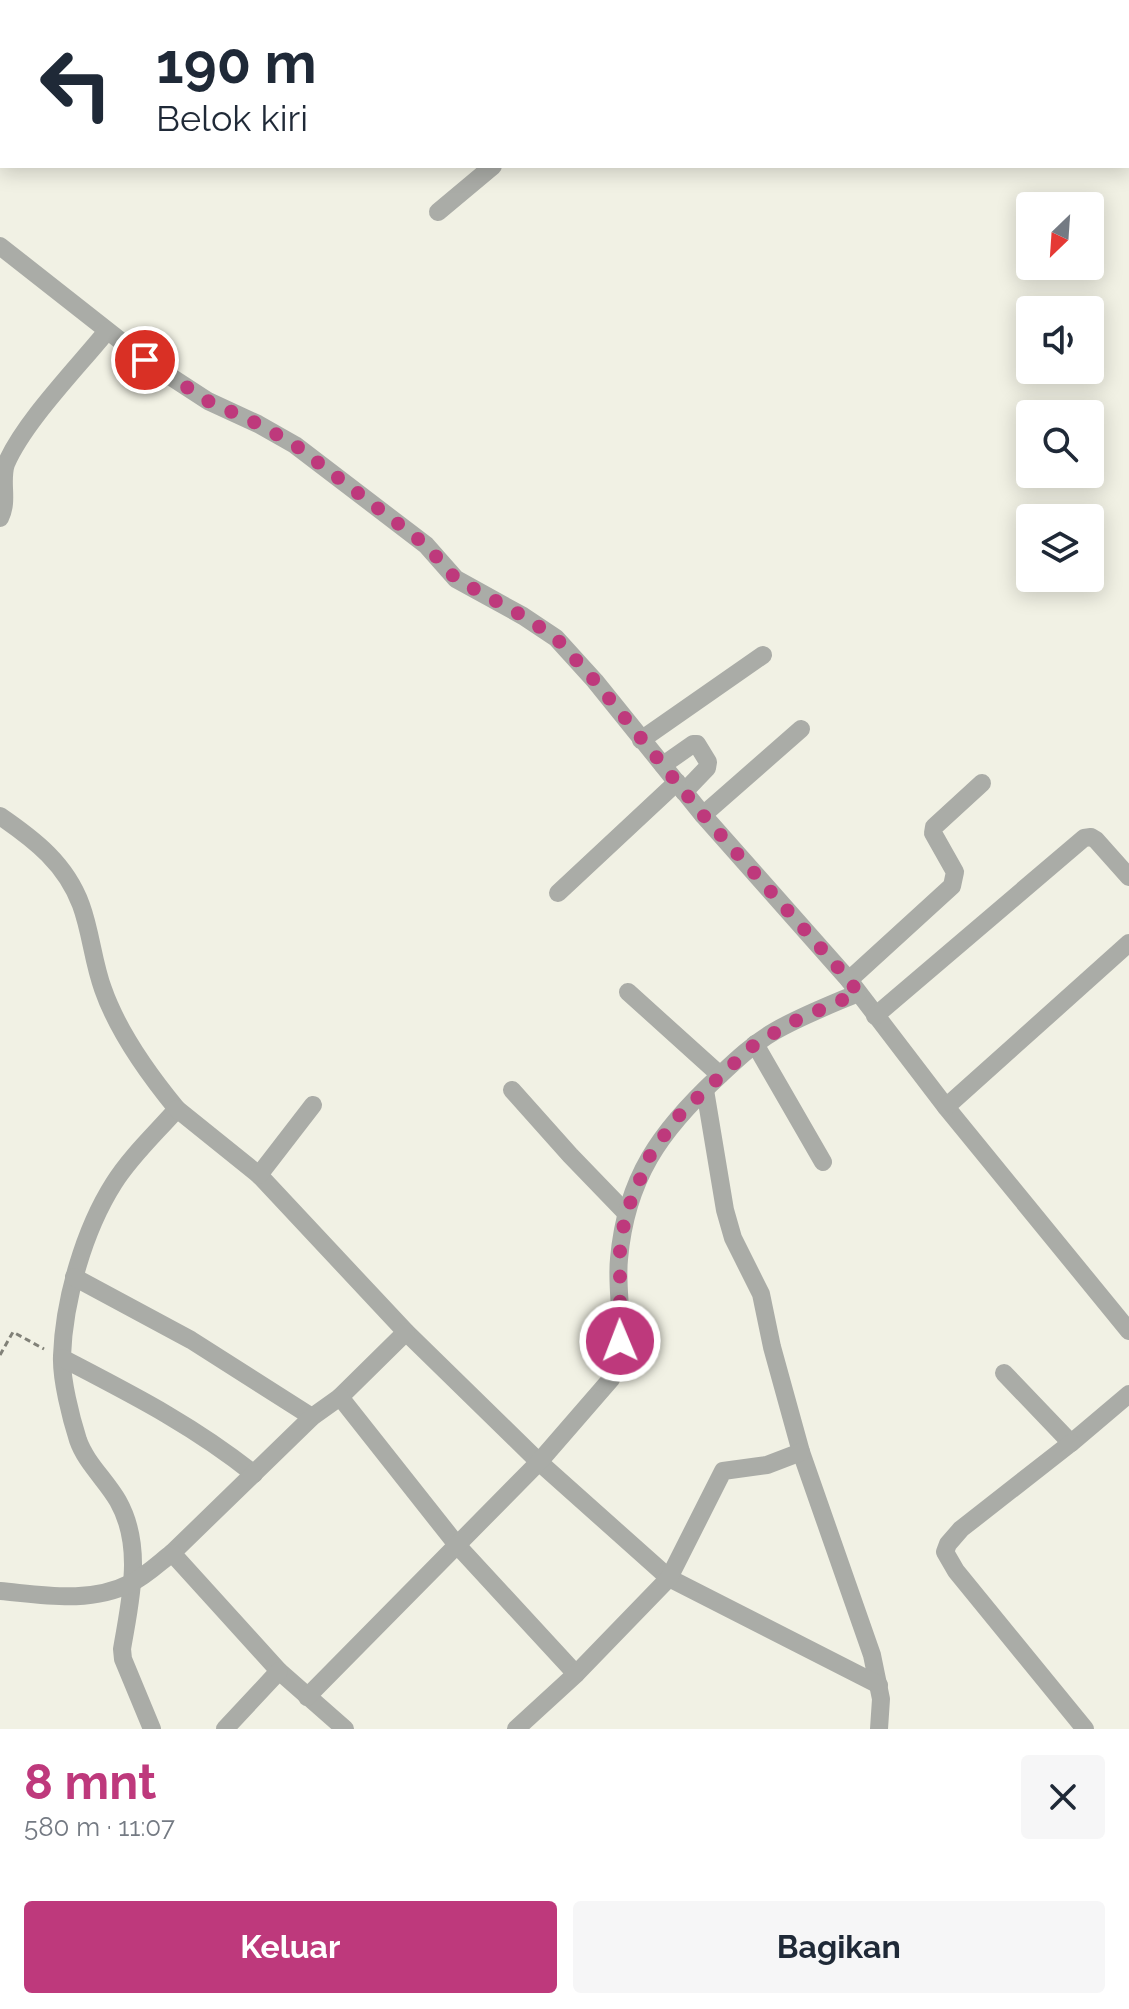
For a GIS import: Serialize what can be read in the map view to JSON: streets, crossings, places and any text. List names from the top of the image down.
{
  "north": "bottom left",
  "page": {
    "turn": ["190 m", "Belok kiri"],
    "heading": ["8 mnt", "580 m · 11:07"],
    "buttons": ["Keluar", "Bagikan"]
  }
}
